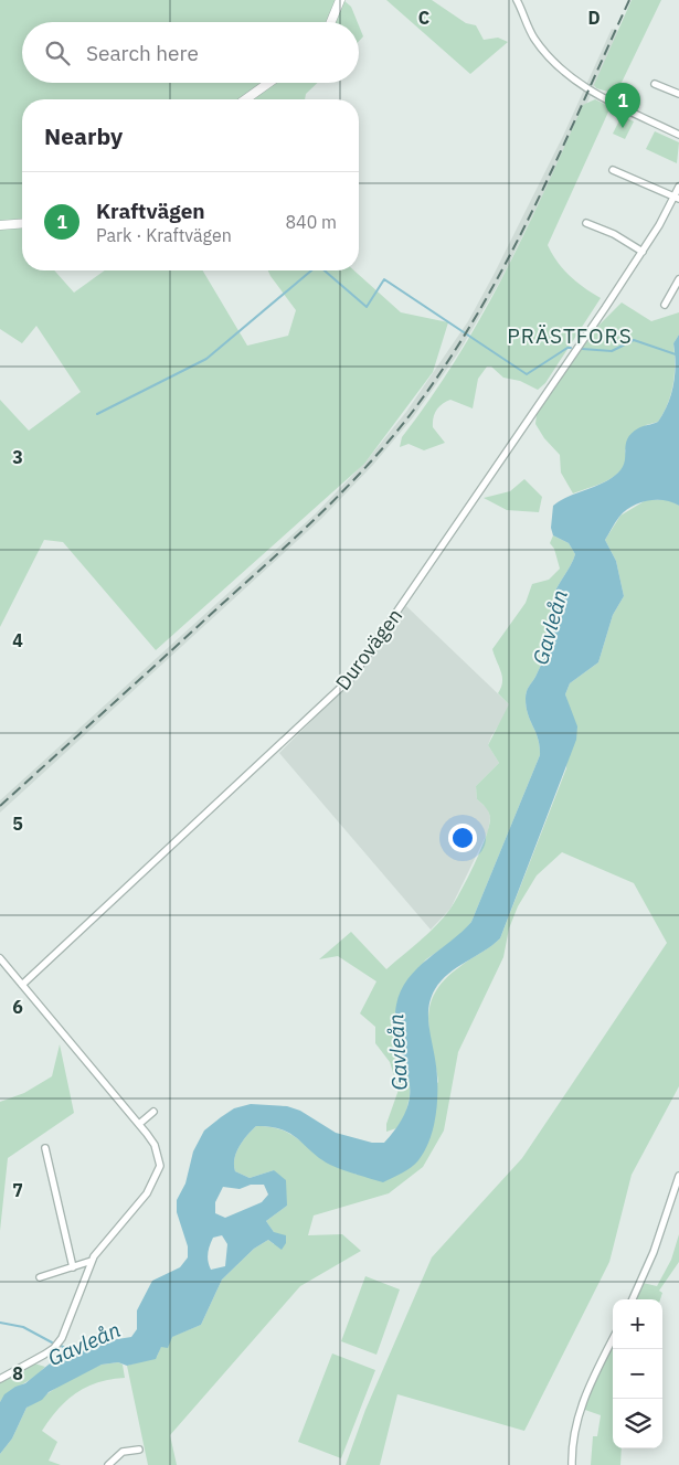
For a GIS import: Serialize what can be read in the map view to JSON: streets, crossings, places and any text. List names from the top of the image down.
{
  "streets": {
    "street": ["Durovägen"]
  },
  "districts": ["PRÄSTFORS"],
  "water": ["Gavleån"],
  "page": {
    "search": "Search here",
    "pins": "1",
    "heading": "Nearby",
    "list": [
      {
        "mark": "1",
        "name": "Kraftvägen",
        "note": "Park · Kraftvägen",
        "value": "840 m"
      }
    ],
    "map_buttons": ["+", "−"]
  },
  "grid": {
    "columns": ["C", "D"],
    "rows": [
      "3",
      "4",
      "5",
      "6",
      "7",
      "8"
    ]
  }
}
